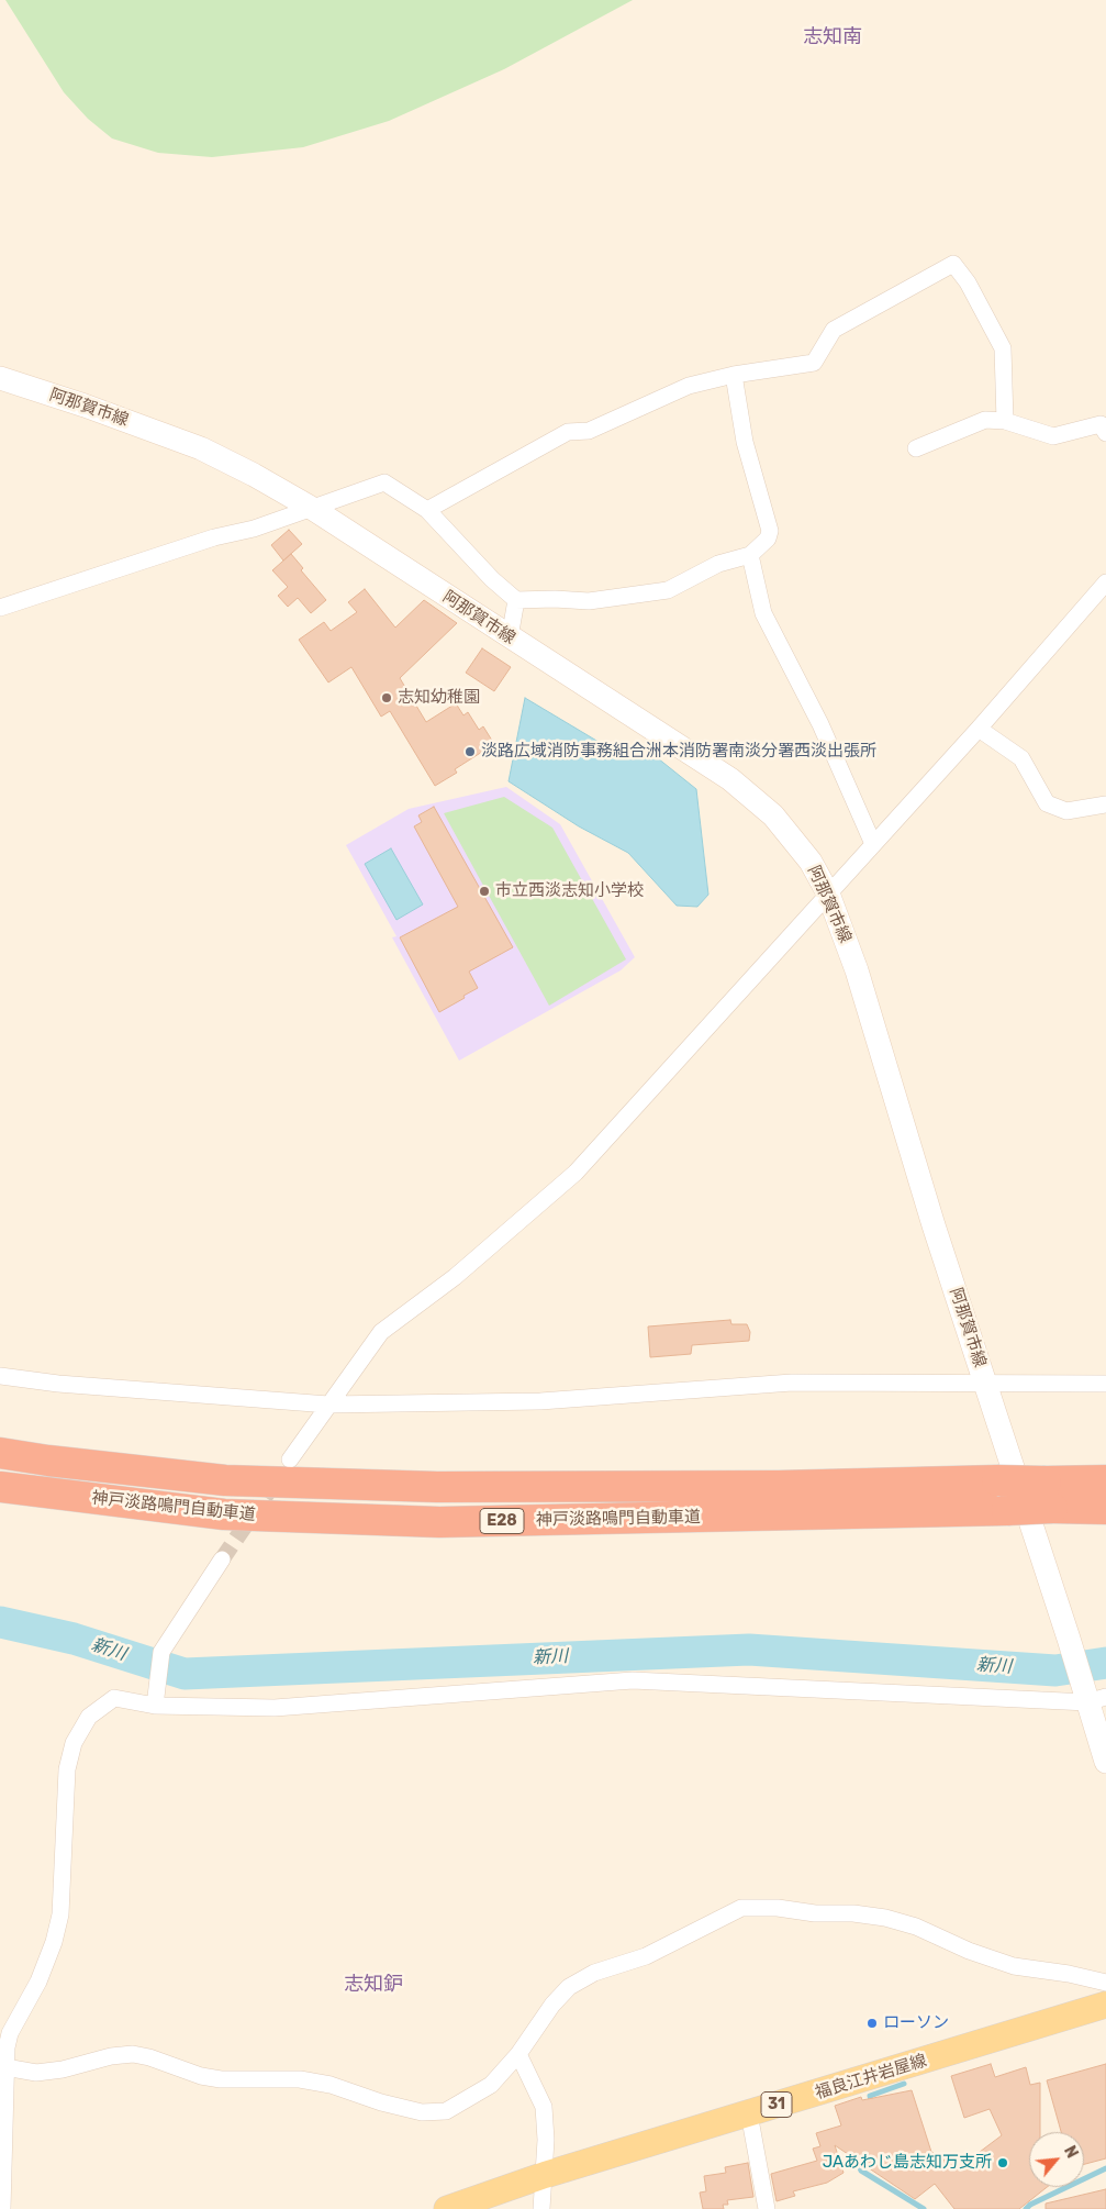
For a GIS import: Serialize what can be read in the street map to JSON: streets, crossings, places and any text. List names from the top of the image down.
{
  "streets": {
    "highway": ["神戸淡路鳴門自動車道", "E28"],
    "main road": ["阿那賀市線", "福良江井岩屋線", "31"]
  },
  "districts": ["志知南", "志知鈩"],
  "water": ["新川"],
  "places": [
    "志知幼稚園",
    "淡路広域消防事務組合洲本消防署南淡分署西淡出張所",
    "市立西淡志知小学校",
    "ローソン",
    "JAあわじ島志知万支所"
  ],
  "north": "top right"
}
